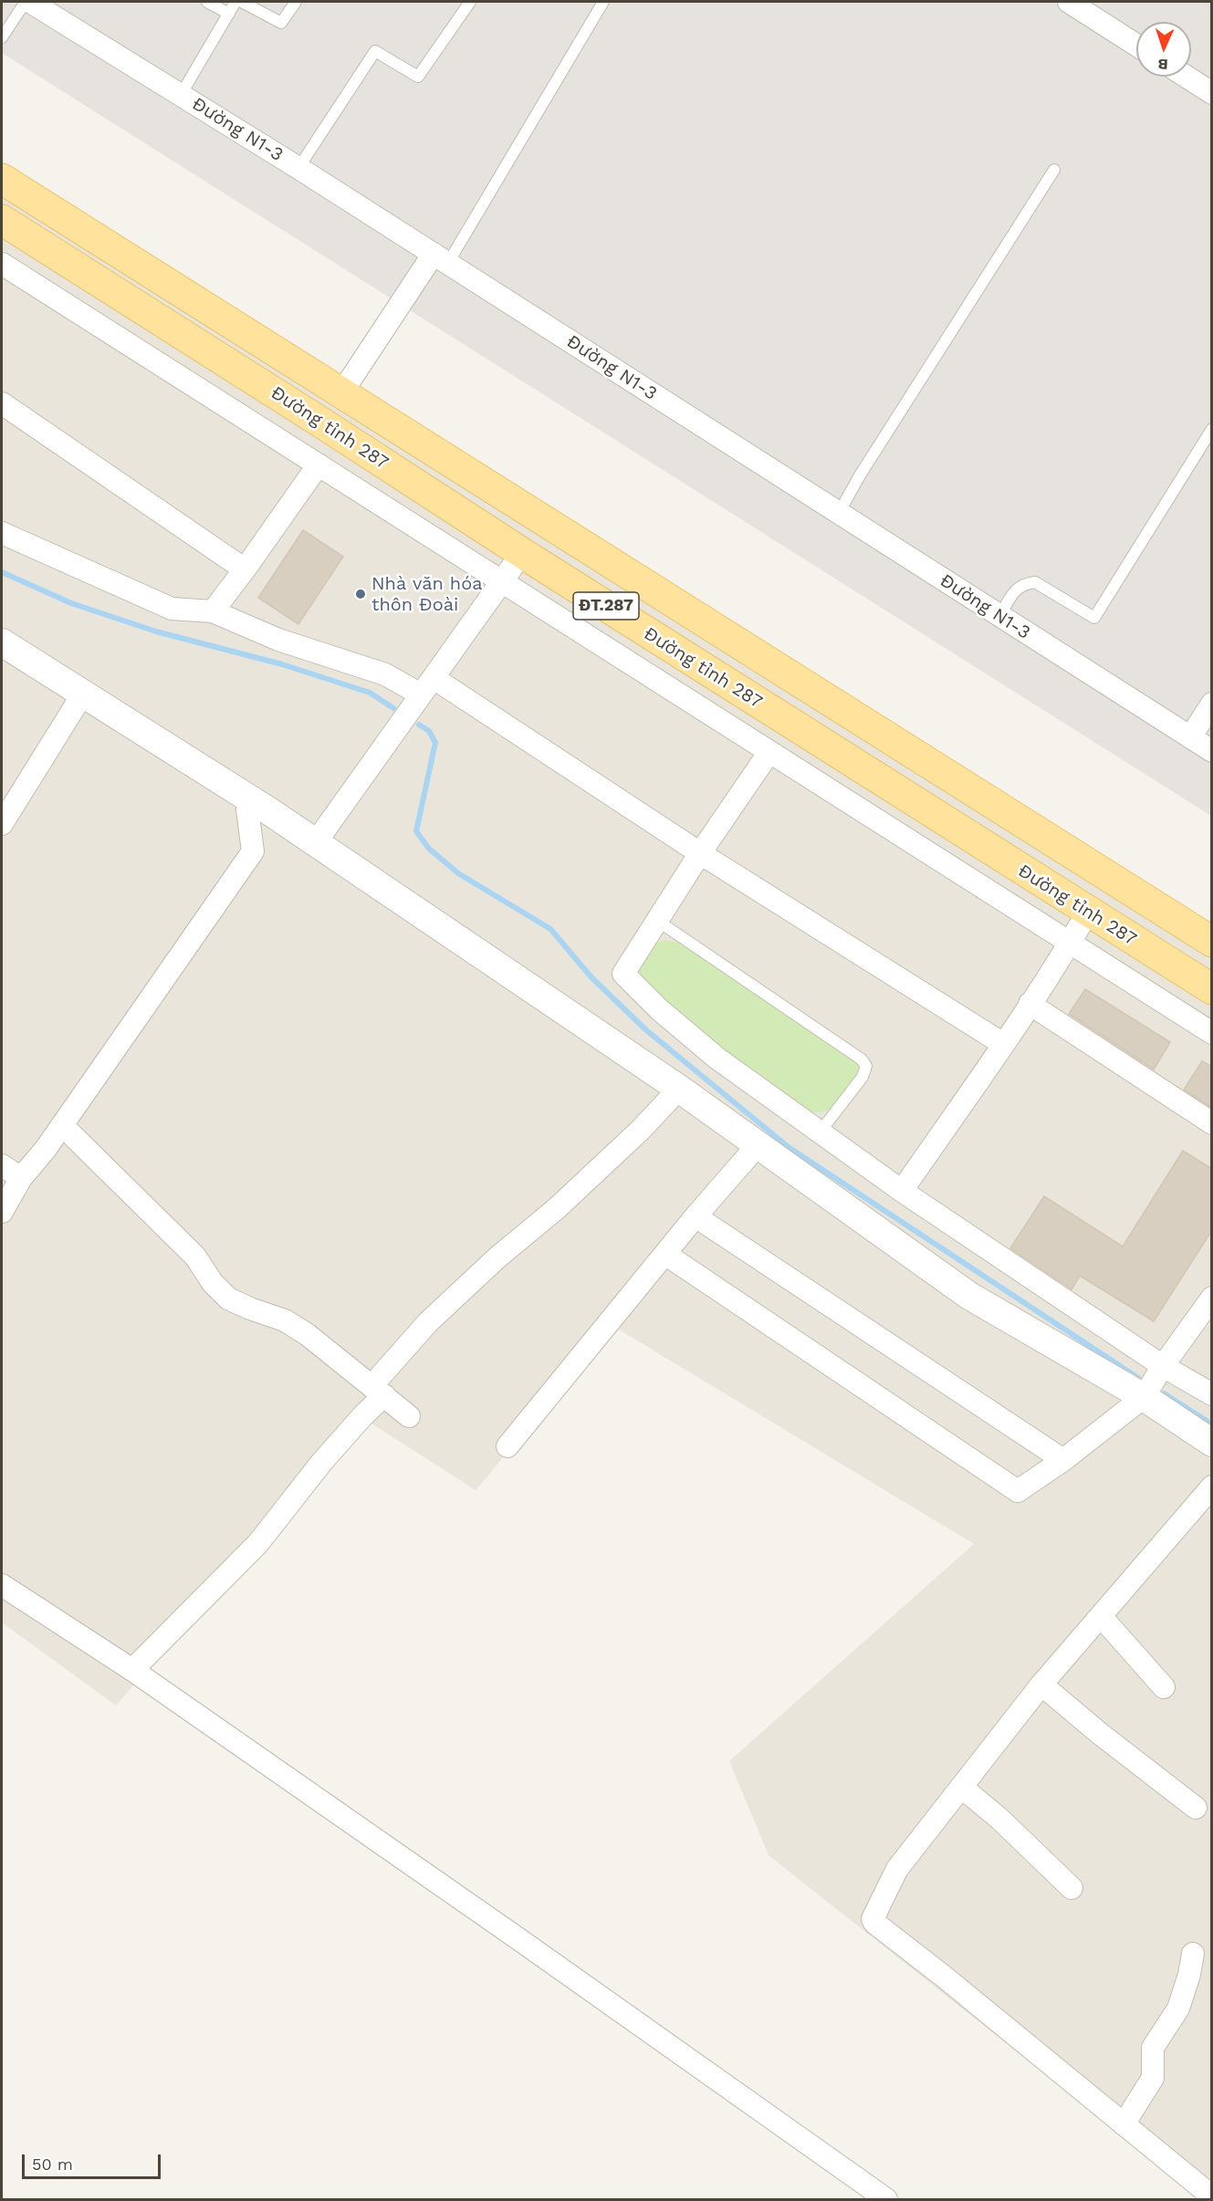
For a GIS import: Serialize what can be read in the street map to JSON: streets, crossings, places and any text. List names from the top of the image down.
{
  "streets": {
    "main road": ["Đường tỉnh 287", "ĐT.287"],
    "street": ["Đường N1-3"]
  },
  "places": ["Nhà văn hóa thôn Đoài"],
  "scale_bar": "50 m",
  "north": "bottom"
}
